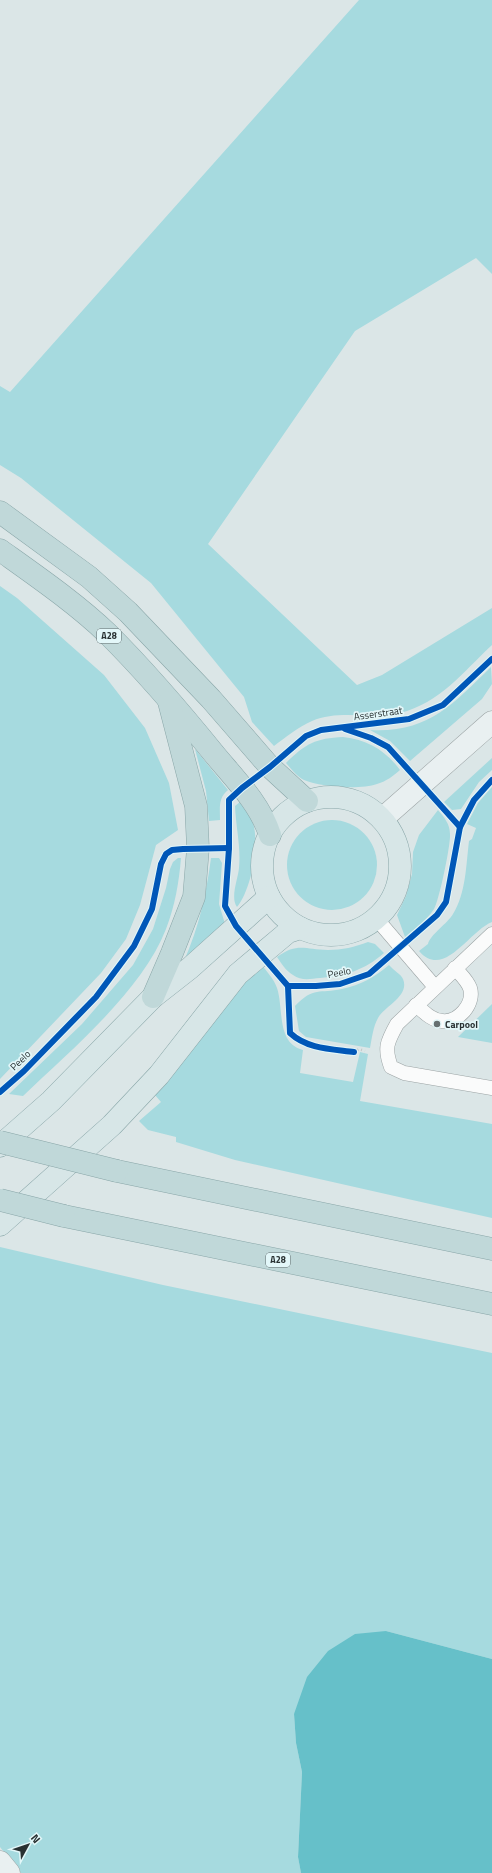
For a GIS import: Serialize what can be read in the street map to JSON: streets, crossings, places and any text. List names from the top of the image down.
{
  "streets": {
    "highway": ["A28"],
    "cycle path": ["Asserstraat", "Peelo"]
  },
  "places": ["Carpool"],
  "north": "top right"
}
